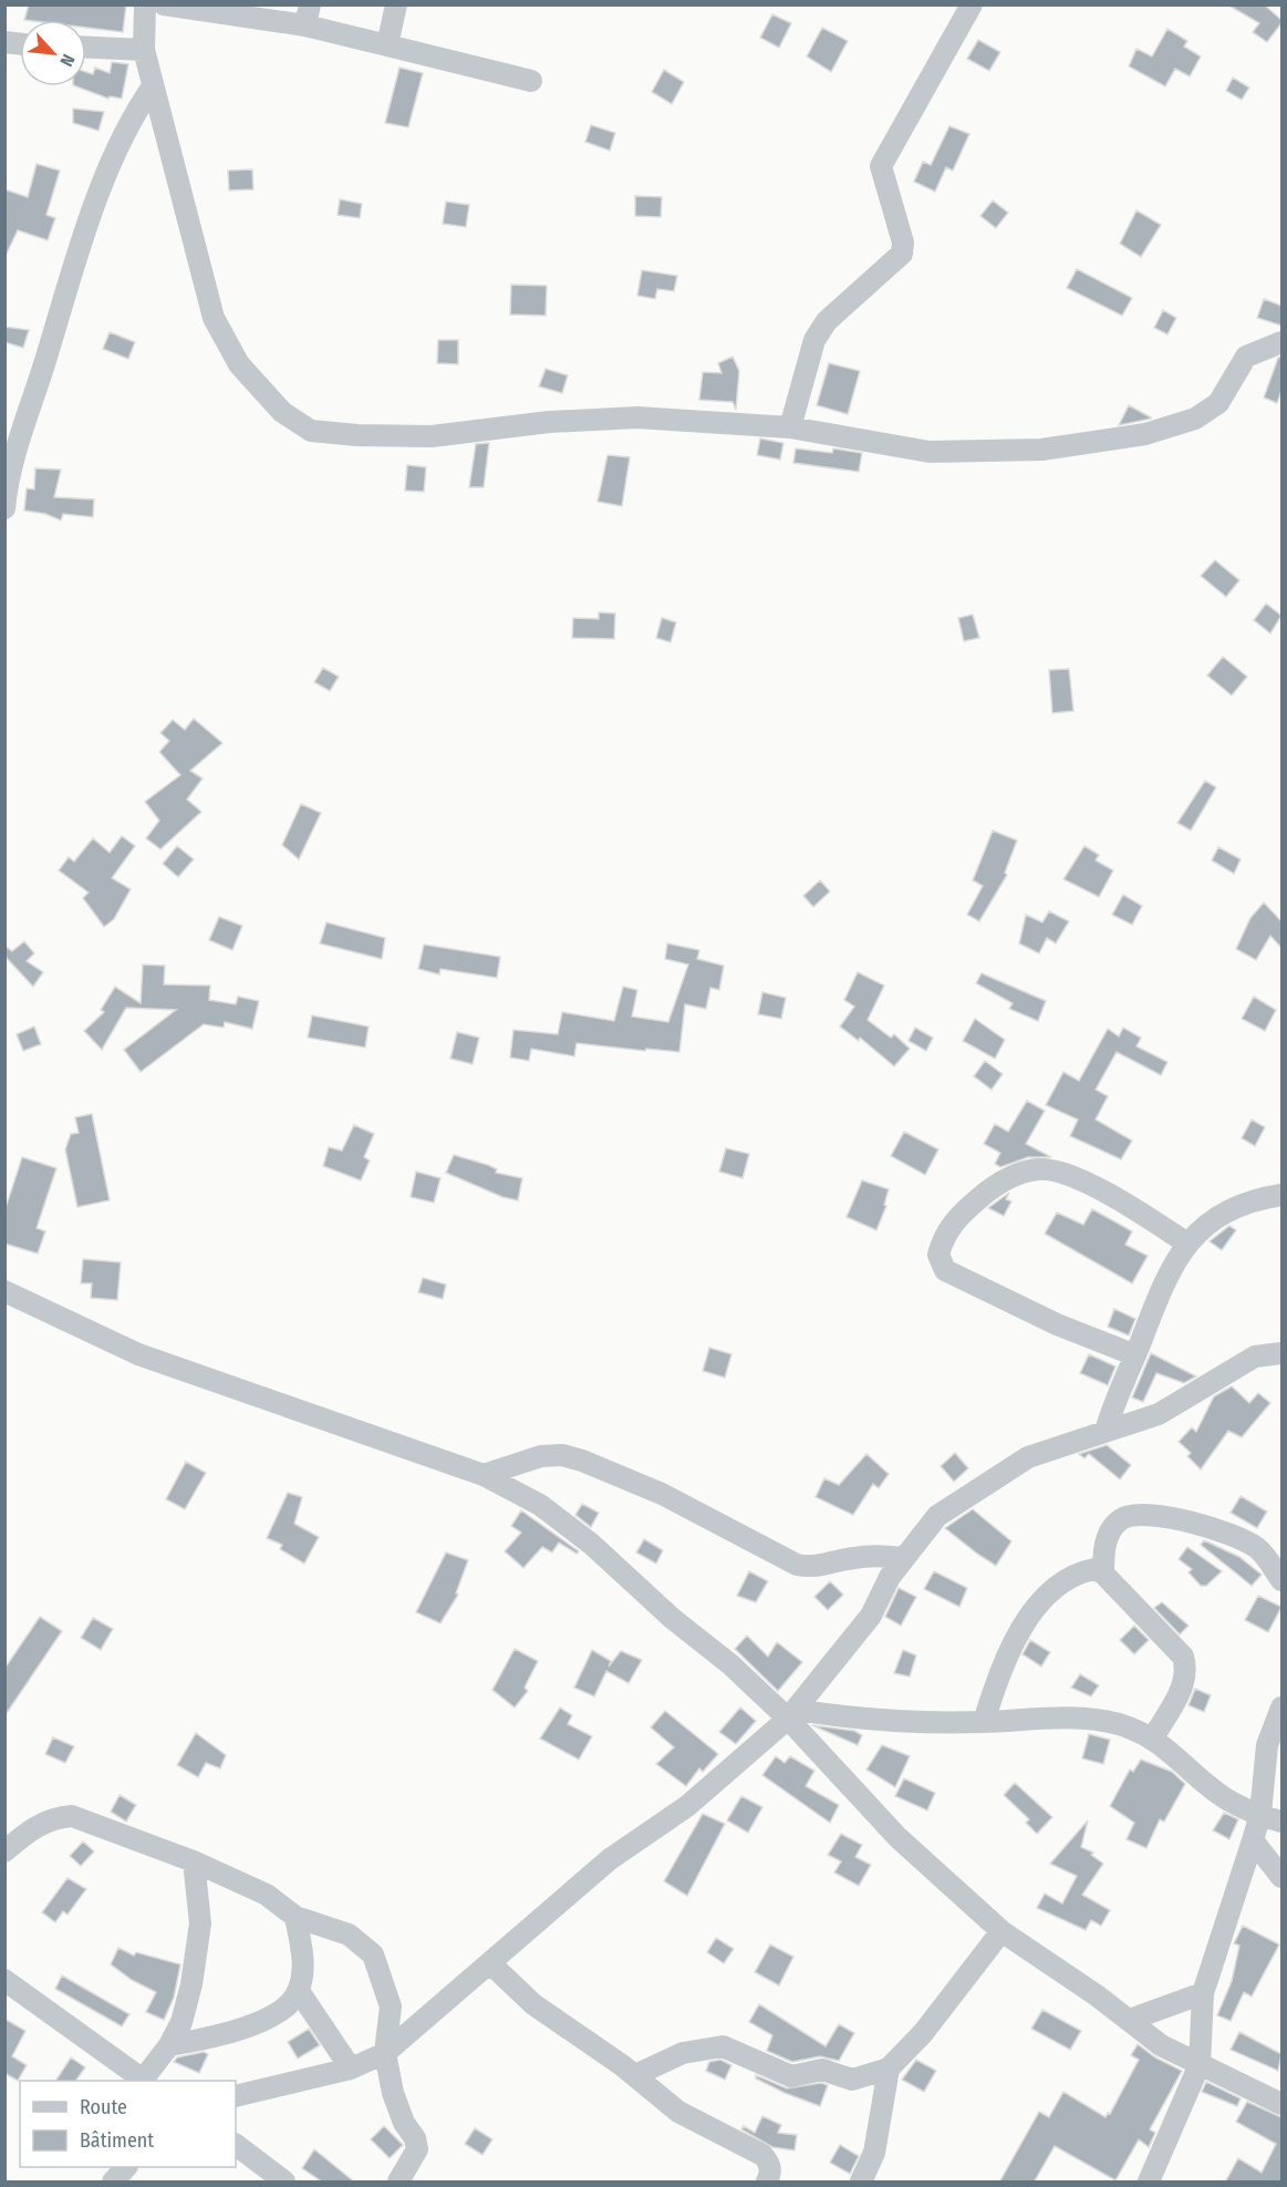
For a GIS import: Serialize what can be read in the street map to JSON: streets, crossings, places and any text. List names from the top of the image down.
{
  "legend": ["Route", "Bâtiment"],
  "north": "bottom right"
}
